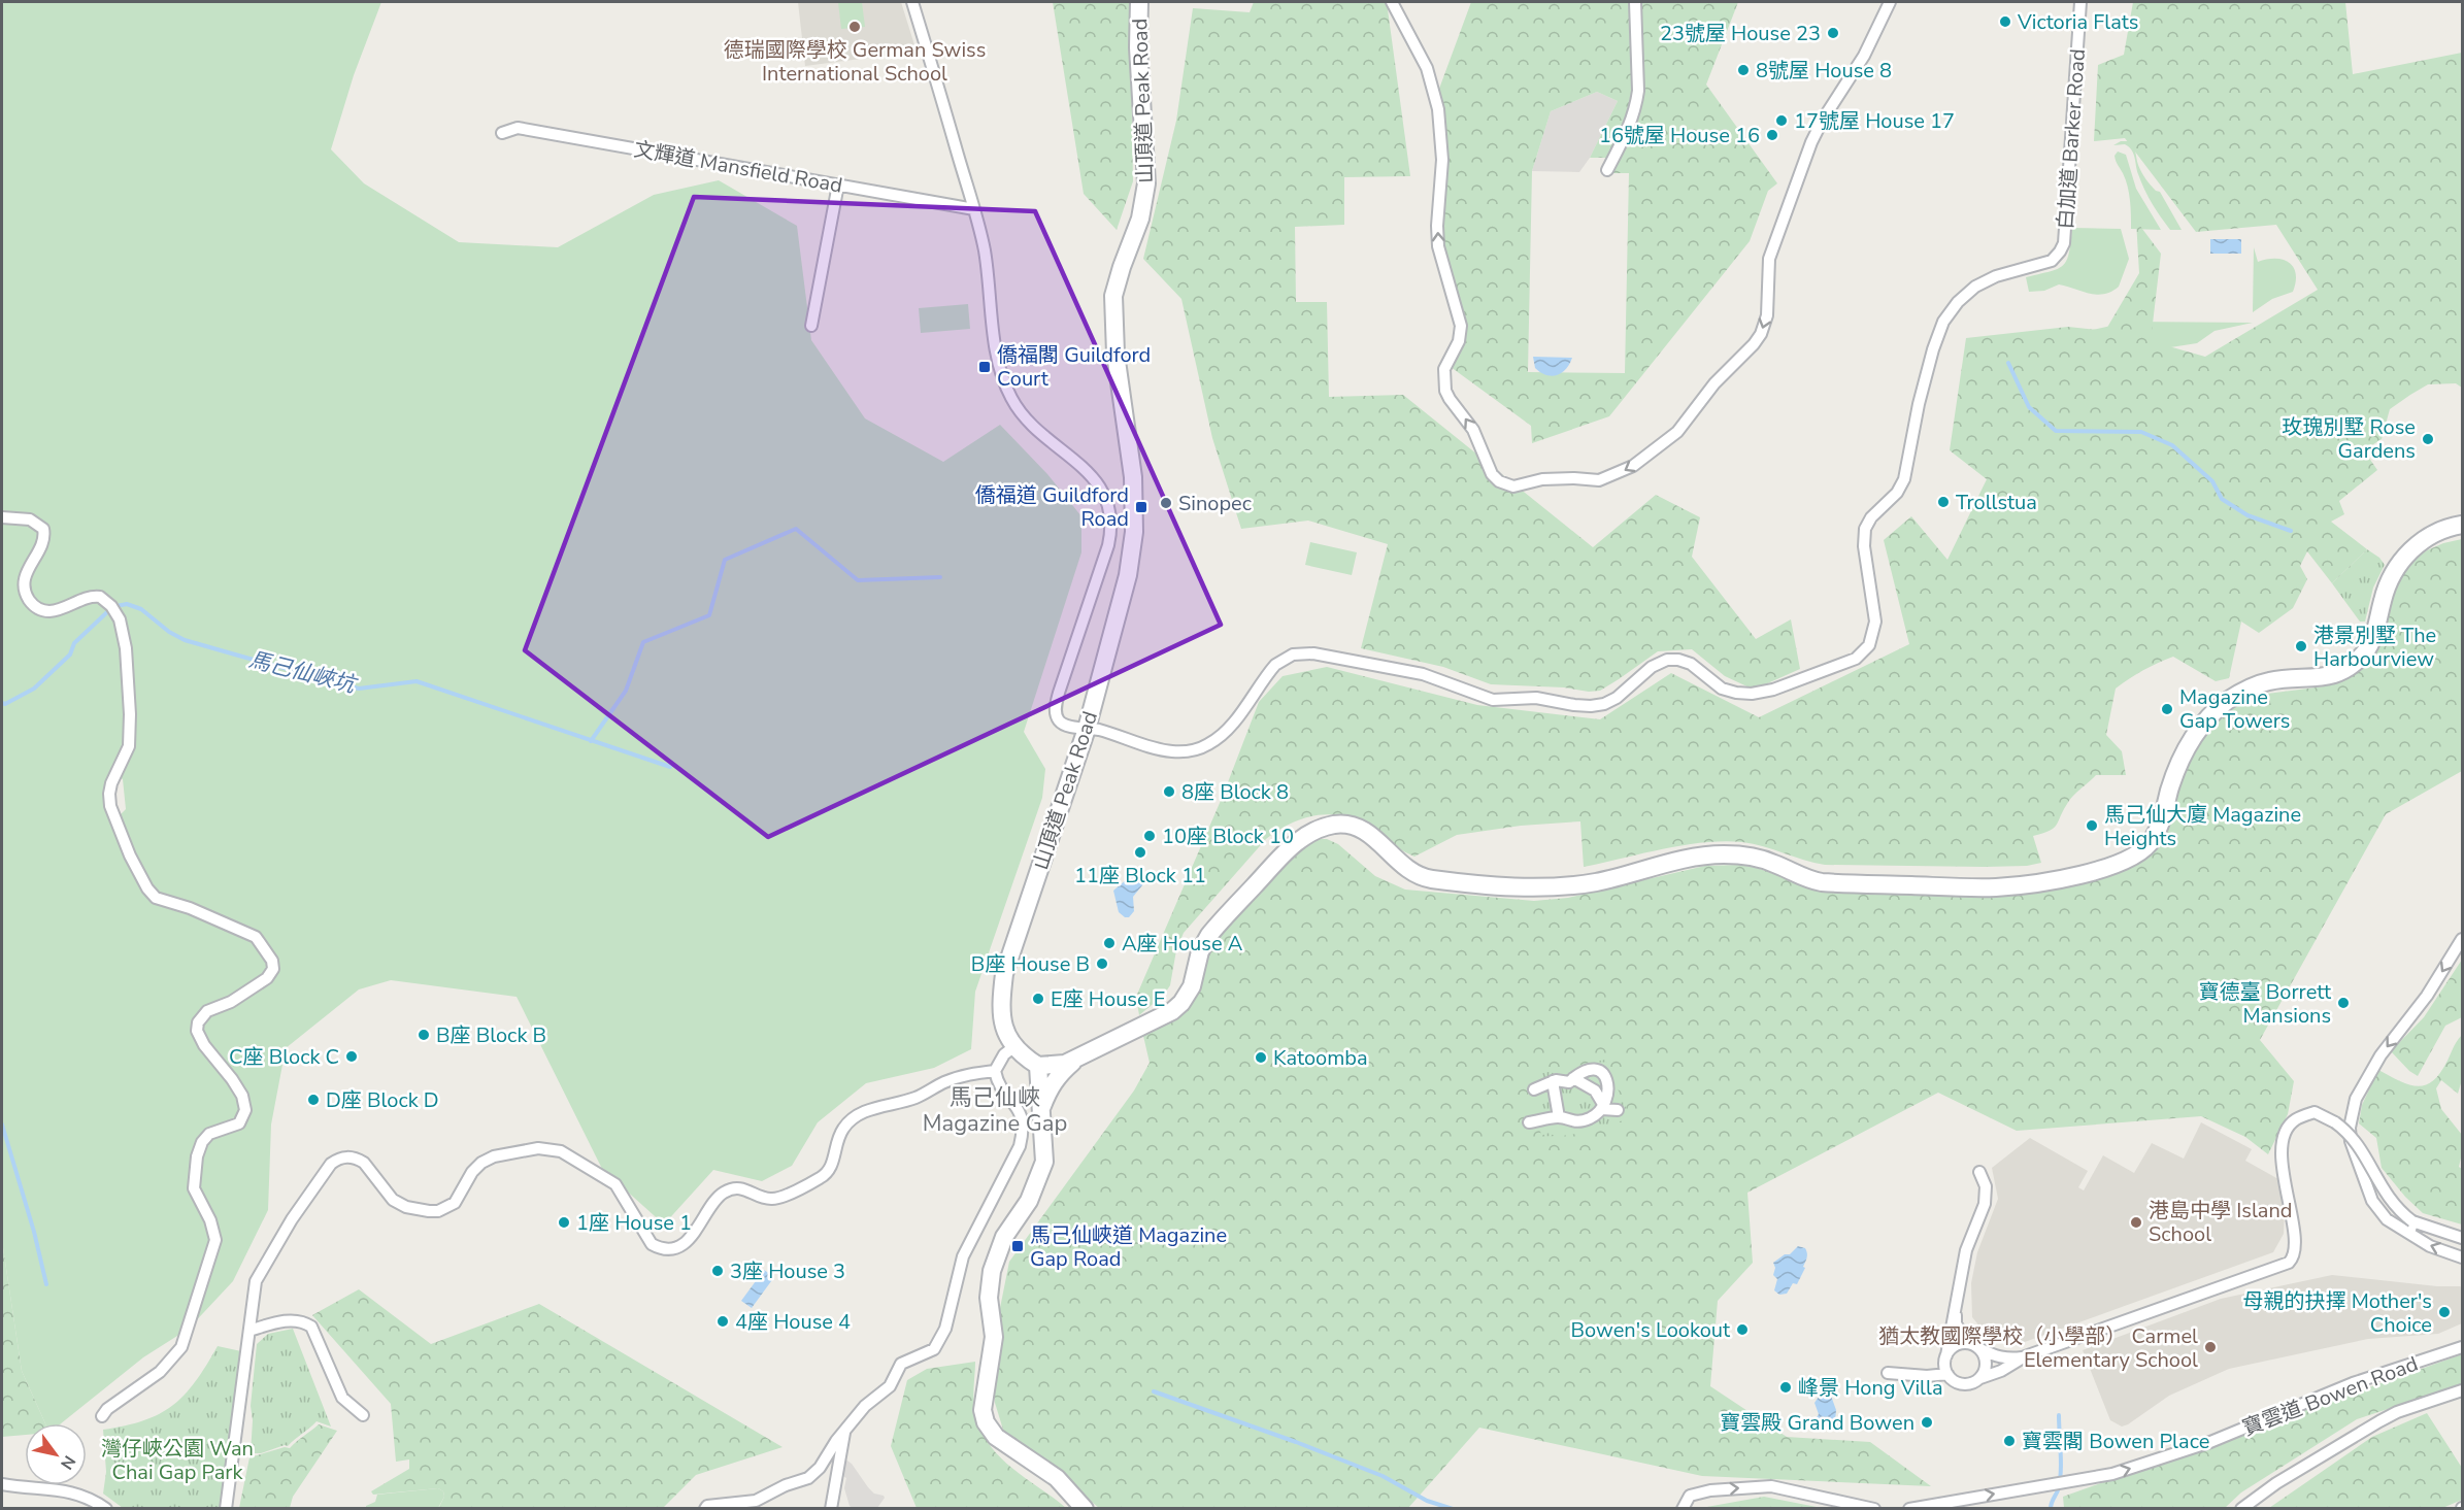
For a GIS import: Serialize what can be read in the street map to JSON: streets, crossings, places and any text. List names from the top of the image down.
{
  "streets": {
    "main road": ["山頂道 Peak Road"],
    "street": ["白加道 Barker Road", "文輝道 Mansfield Road", "寶雲道 Bowen Road"]
  },
  "crossings": [
    ["山頂道 Peak Road", "白加道 Barker Road"]
  ],
  "districts": ["馬己仙峽 Magazine Gap"],
  "water": ["馬己仙峽坑"],
  "parks": ["灣仔峽公園 Wan Chai Gap Park"],
  "places": {
    "other": [
      "Victoria Flats",
      "德瑞國際學校 German Swiss International School",
      "23號屋 House 23",
      "8號屋 House 8",
      "17號屋 House 17",
      "16號屋 House 16",
      "玫瑰別墅 Rose Gardens",
      "Trollstua",
      "Sinopec",
      "港景別墅 The Harbourview",
      "Magazine Gap Towers",
      "8座 Block 8",
      "馬己仙大廈 Magazine Heights",
      "10座 Block 10",
      "11座 Block 11",
      "A座 House A",
      "B座 House B",
      "E座 House E",
      "寶德臺 Borrett Mansions",
      "B座 Block B",
      "C座 Block C",
      "Katoomba",
      "D座 Block D",
      "1座 House 1",
      "港島中學 Island School",
      "3座 House 3",
      "母親的抉擇 Mother's Choice",
      "4座 House 4",
      "Bowen's Lookout",
      "猶太教國際學校（小學部） Carmel Elementary School",
      "峰景 Hong Villa",
      "寶雲殿 Grand Bowen",
      "寶雲閣 Bowen Place"
    ],
    "transit": ["僑福閣 Guildford Court", "僑福道 Guildford Road", "馬己仙峽道 Magazine Gap Road"]
  },
  "north": "bottom right"
}
